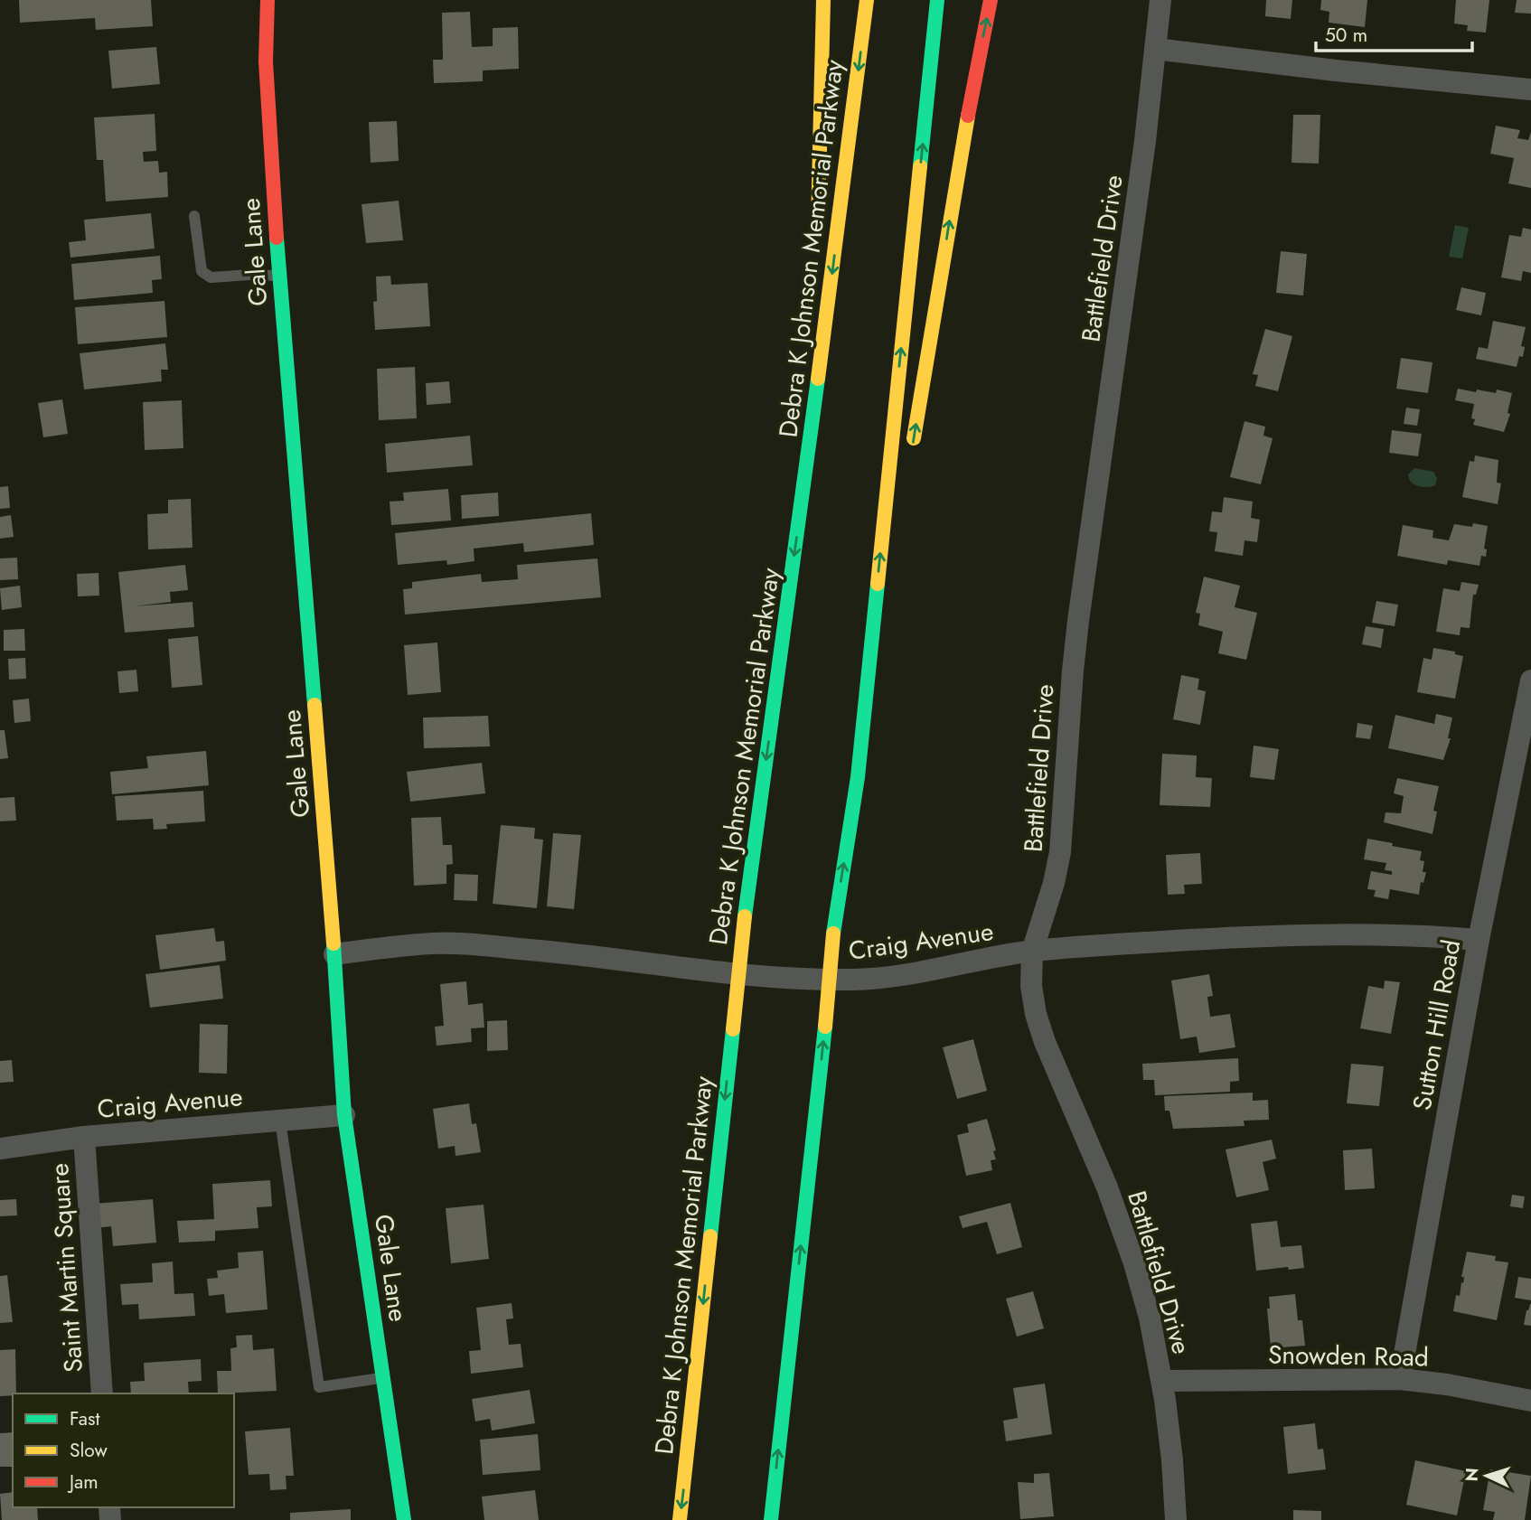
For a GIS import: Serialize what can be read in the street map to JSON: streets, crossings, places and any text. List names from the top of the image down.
{
  "streets": {
    "main road": ["Debra K Johnson Memorial Parkway", "Gale Lane"],
    "street": [
      "Battlefield Drive",
      "Craig Avenue",
      "Sutton Hill Road",
      "Saint Martin Square",
      "Snowden Road"
    ]
  },
  "crossings": [
    ["Gale Lane", "Craig Avenue"],
    ["Battlefield Drive", "Craig Avenue"],
    ["Battlefield Drive", "Snowden Road"],
    ["Craig Avenue", "Sutton Hill Road"],
    ["Craig Avenue", "Saint Martin Square"],
    ["Sutton Hill Road", "Snowden Road"]
  ],
  "legend": ["Fast", "Slow", "Jam"],
  "scale_bar": "50 m",
  "north": "left"
}
